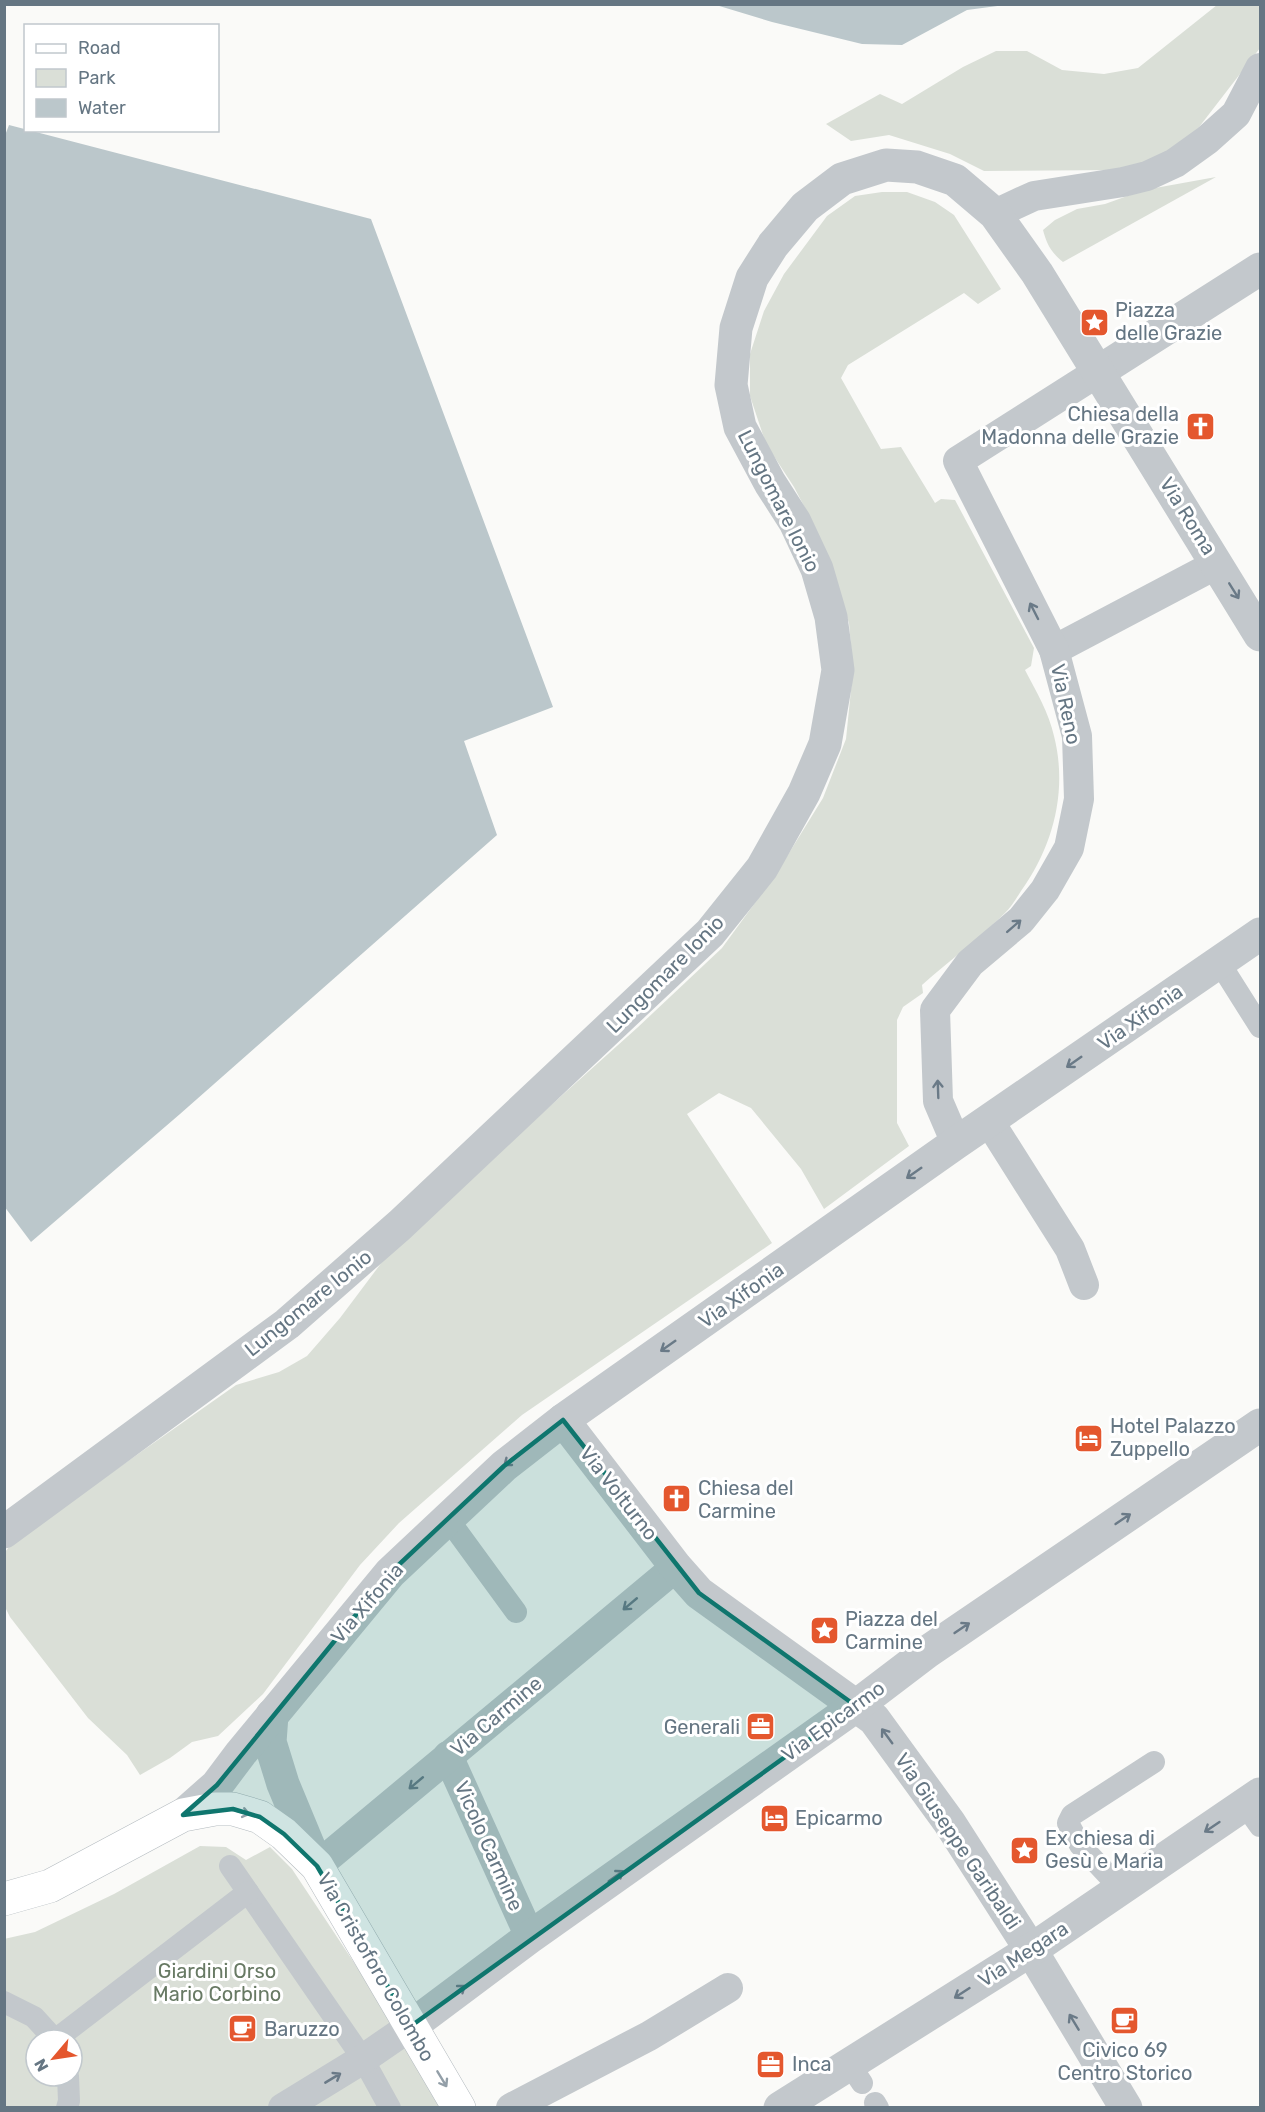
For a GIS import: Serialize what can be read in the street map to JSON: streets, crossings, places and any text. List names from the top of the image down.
{
  "streets": {
    "main road": ["Via Cristoforo Colombo"],
    "street": [
      "Lungomare Ionio",
      "Via Roma",
      "Via Reno",
      "Via Xifonia",
      "Via Volturno",
      "Via Carmine",
      "Via Epicarmo",
      "Via Giuseppe Garibaldi",
      "Vicolo Carmine",
      "Via Megara"
    ]
  },
  "crossings": [
    ["Lungomare Ionio", "Via Roma"],
    ["Via Roma", "Via Reno"],
    ["Via Reno", "Via Xifonia"],
    ["Via Xifonia", "Via Volturno"],
    ["Via Xifonia", "Via Cristoforo Colombo"],
    ["Via Volturno", "Via Carmine"],
    ["Via Volturno", "Via Epicarmo"],
    ["Via Volturno", "Via Giuseppe Garibaldi"],
    ["Via Carmine", "Vicolo Carmine"],
    ["Via Carmine", "Via Cristoforo Colombo"],
    ["Via Epicarmo", "Via Giuseppe Garibaldi"],
    ["Via Epicarmo", "Vicolo Carmine"],
    ["Via Epicarmo", "Via Cristoforo Colombo"],
    ["Via Giuseppe Garibaldi", "Via Megara"]
  ],
  "one_way": [
    "Via Reno",
    "Via Xifonia",
    "Via Carmine",
    "Via Epicarmo",
    "Via Giuseppe Garibaldi",
    "Via Megara",
    "Via Cristoforo Colombo"
  ],
  "parks": ["Giardini Orso Mario Corbino"],
  "places": {
    "place": ["Piazza delle Grazie", "Piazza del Carmine", "Ex chiesa di Gesù e Maria"],
    "church": ["Chiesa della Madonna delle Grazie", "Chiesa del Carmine"],
    "hotel": ["Hotel Palazzo Zuppello", "Epicarmo"],
    "office": ["Generali", "Inca"],
    "cafe": ["Civico 69 Centro Storico", "Baruzzo"]
  },
  "legend": ["Road", "Park", "Water"],
  "north": "bottom left"
}
